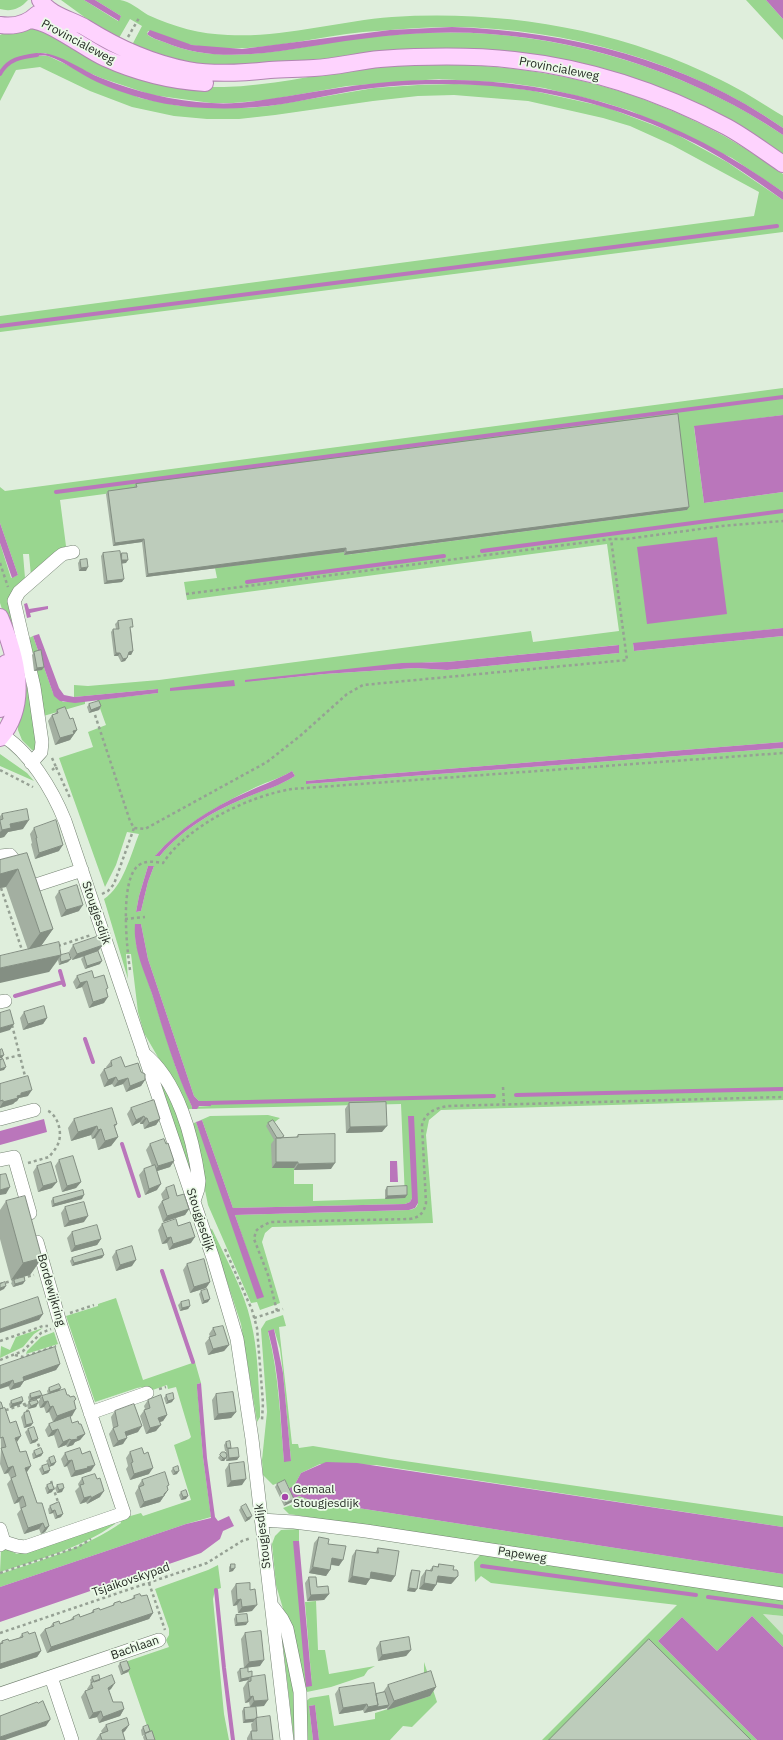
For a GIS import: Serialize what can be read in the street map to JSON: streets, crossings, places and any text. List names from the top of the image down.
{
  "streets": {
    "main road": ["Provincialeweg", "Stougjesdijk"],
    "street": ["Bordewijkring", "Papeweg", "Bachlaan"],
    "path": ["Tsjaikovskypad"]
  },
  "crossings": [
    ["Stougjesdijk", "Papeweg"],
    ["Stougjesdijk", "Tsjaikovskypad"],
    ["Tsjaikovskypad", "Bachlaan"]
  ],
  "places": ["Gemaal Stougjesdijk"]
}
